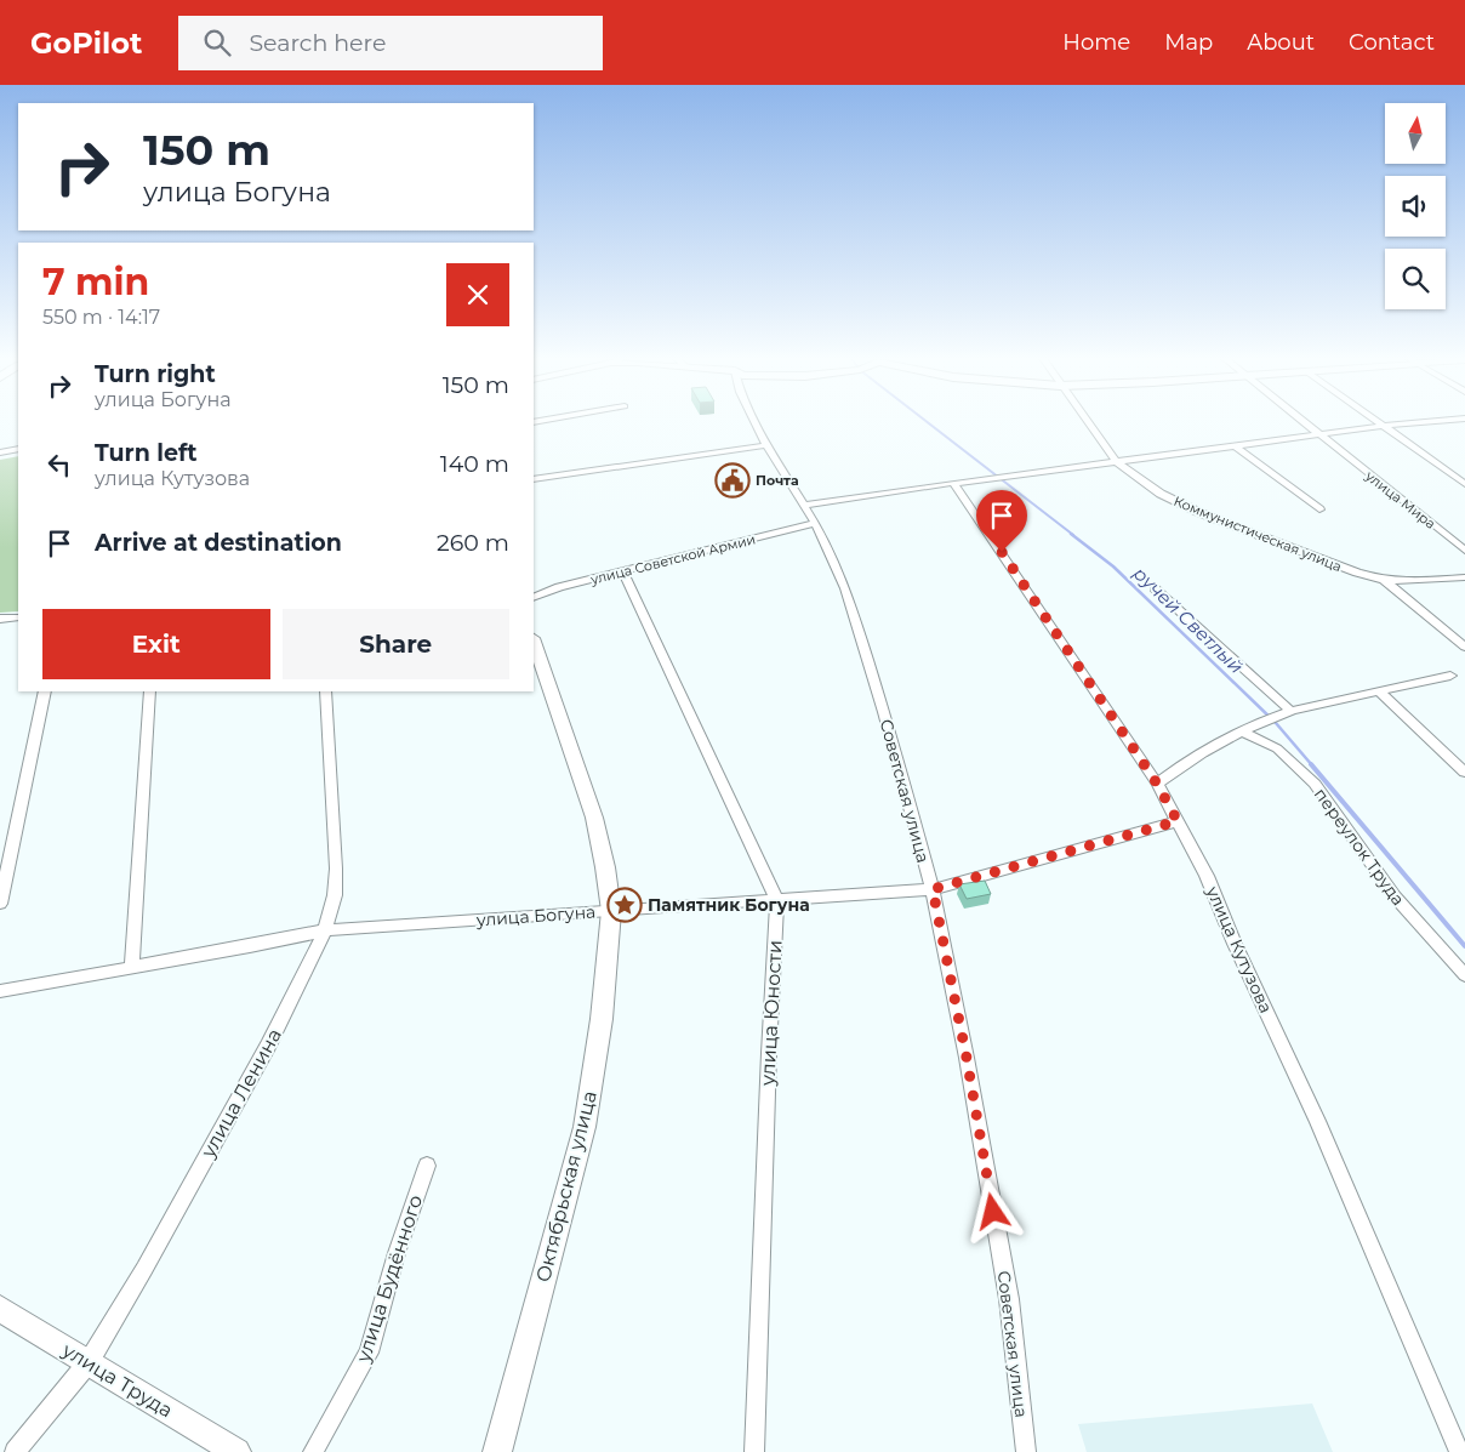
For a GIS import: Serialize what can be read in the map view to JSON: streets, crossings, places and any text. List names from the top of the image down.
{
  "streets": {
    "street": [
      "улица Мира",
      "Коммунистическая улица",
      "улица Советской Армии",
      "Советская улица",
      "переулок Труда",
      "улица Богуна",
      "улица Кутузова",
      "улица Юности",
      "улица Ленина",
      "Октябрьская улица",
      "улица Будённого",
      "улица Труда"
    ]
  },
  "crossings": [
    ["улица Советской Армии", "Советская улица"],
    ["улица Советской Армии", "улица Юности"],
    ["Советская улица", "улица Богуна"],
    ["улица Богуна", "улица Кутузова"],
    ["улица Богуна", "улица Юности"],
    ["улица Богуна", "улица Ленина"],
    ["улица Богуна", "Октябрьская улица"],
    ["улица Ленина", "улица Труда"]
  ],
  "water": ["ручей Светлый"],
  "places": {
    "public building": ["Почта"],
    "place": ["Памятник Богуна"]
  },
  "north": "top",
  "page": {
    "header": "GoPilot",
    "search": "Search here",
    "nav": [
      "Home",
      "Map",
      "About",
      "Contact"
    ],
    "turn": ["150 m", "улица Богуна"],
    "heading": ["7 min", "550 m · 14:17"],
    "list": [
      {
        "name": "Turn right",
        "note": "улица Богуна",
        "value": "150 m"
      },
      {
        "name": "Turn left",
        "note": "улица Кутузова",
        "value": "140 m"
      },
      {
        "name": "Arrive at destination",
        "value": "260 m"
      }
    ],
    "buttons": ["Exit", "Share"]
  }
}
